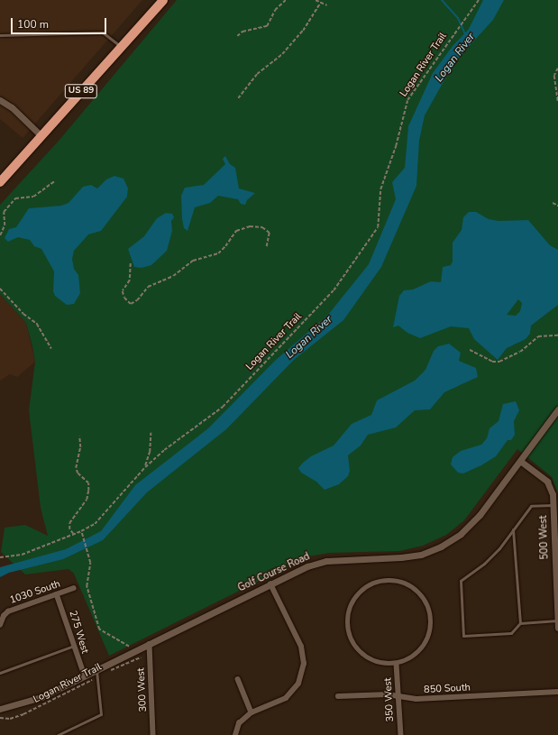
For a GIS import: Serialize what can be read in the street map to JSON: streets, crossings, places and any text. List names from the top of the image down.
{
  "streets": {
    "highway": ["US 89"],
    "street": [
      "500 West",
      "Golf Course Road",
      "1030 South",
      "275 West",
      "850 South",
      "300 West",
      "350 West"
    ],
    "path": ["Logan River Trail"]
  },
  "crossings": [
    ["500 West", "Golf Course Road"],
    ["Golf Course Road", "275 West"],
    ["Golf Course Road", "300 West"],
    ["1030 South", "275 West"],
    ["850 South", "350 West"]
  ],
  "water": ["Logan River"],
  "scale_bar": "100 m"
}
